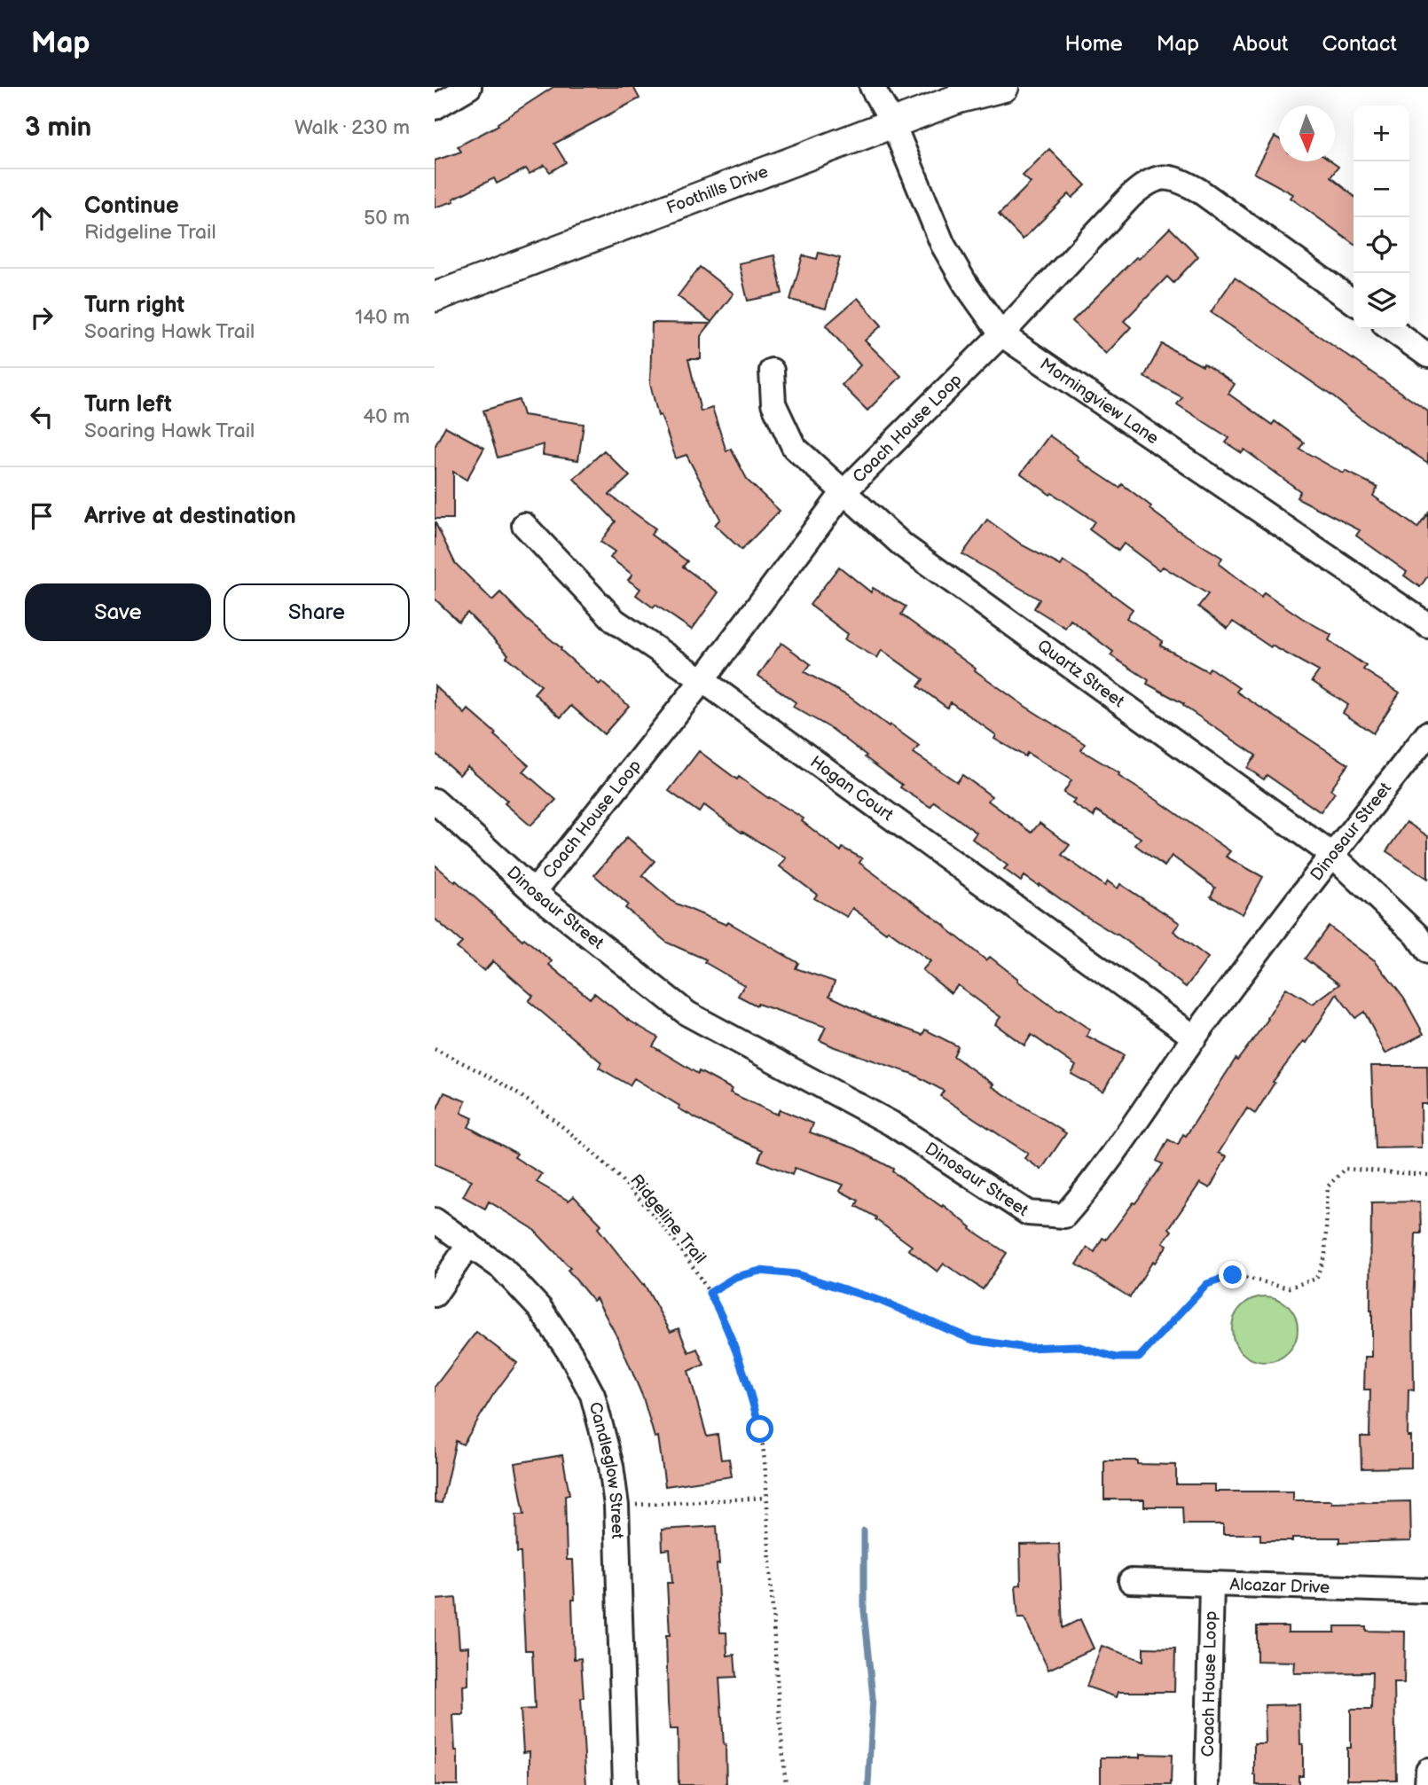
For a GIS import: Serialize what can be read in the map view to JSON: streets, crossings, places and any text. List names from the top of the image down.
{
  "streets": {
    "street": [
      "Foothills Drive",
      "Morningview Lane",
      "Coach House Loop",
      "Quartz Street",
      "Hogan Court",
      "Dinosaur Street",
      "Candleglow Street",
      "Alcazar Drive"
    ],
    "path": ["Ridgeline Trail"]
  },
  "crossings": [
    ["Foothills Drive", "Morningview Lane"],
    ["Morningview Lane", "Coach House Loop"],
    ["Coach House Loop", "Quartz Street"],
    ["Coach House Loop", "Hogan Court"],
    ["Coach House Loop", "Dinosaur Street"],
    ["Coach House Loop", "Alcazar Drive"],
    ["Quartz Street", "Dinosaur Street"],
    ["Hogan Court", "Dinosaur Street"]
  ],
  "north": "bottom",
  "page": {
    "header": "Map",
    "nav": [
      "Home",
      "Map",
      "About",
      "Contact"
    ],
    "heading": ["3 min", "Walk · 230 m"],
    "map_buttons": ["+", "−"],
    "list": [
      ["Continue", "Ridgeline Trail", "50 m"],
      ["Turn right", "Soaring Hawk Trail", "140 m"],
      ["Turn left", "Soaring Hawk Trail", "40 m"],
      "Arrive at destination"
    ],
    "buttons": ["Save", "Share"]
  }
}
